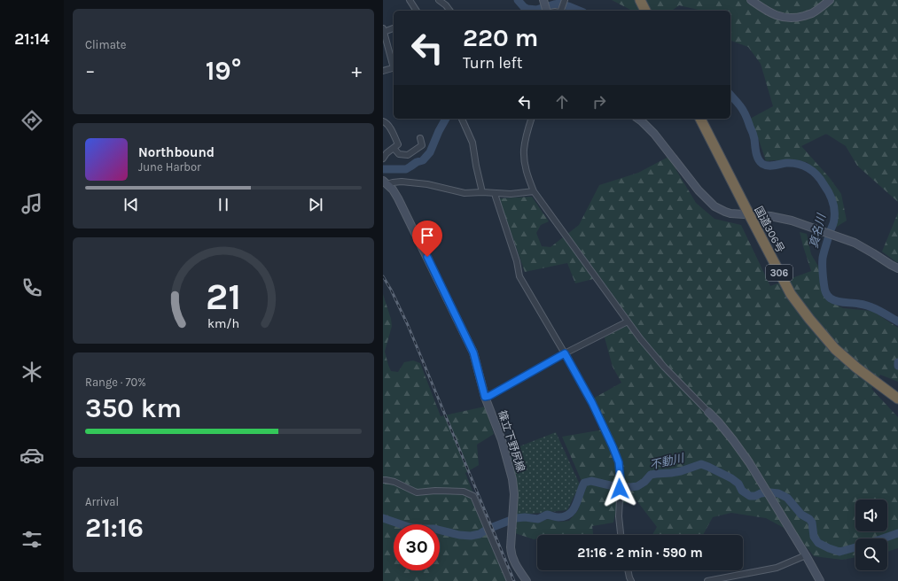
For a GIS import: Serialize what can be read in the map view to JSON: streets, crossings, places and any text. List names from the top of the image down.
{
  "streets": {
    "highway": ["国道306号", "306"],
    "street": ["篠立下野尻線"]
  },
  "water": ["真名川", "不動川"],
  "page": {
    "tabs": "21:14",
    "tile": [
      "Climate",
      ["Range · 70%", "350 km"],
      ["Arrival", "21:16"]
    ],
    "turn": ["220 m", "Turn left"],
    "heat": ["−", "19°", "+"],
    "song": ["Northbound", "June Harbor"],
    "limit": "30",
    "trip": "21:16 · 2 min · 590 m",
    "gauge": ["21", "km/h"]
  }
}
